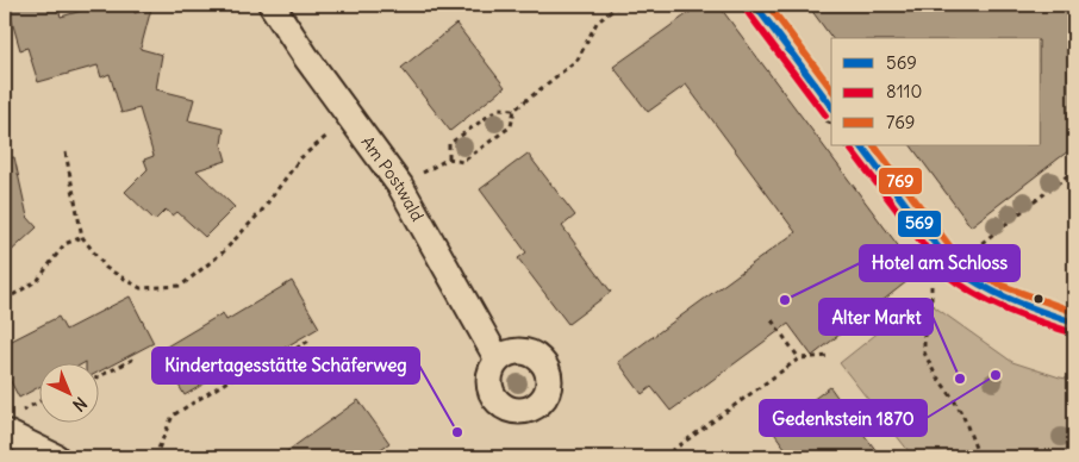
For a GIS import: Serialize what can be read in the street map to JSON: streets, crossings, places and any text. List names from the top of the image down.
{
  "streets": {
    "street": ["Am Postwald"]
  },
  "places": [
    "Hotel am Schloss",
    "Gedenkstein 1870",
    "Alter Markt",
    "Kindertagesstätte Schäferweg"
  ],
  "lines": ["transit line 569", "transit line 769", "transit line 8110"],
  "legend": ["569", "8110", "769"],
  "north": "bottom right"
}
